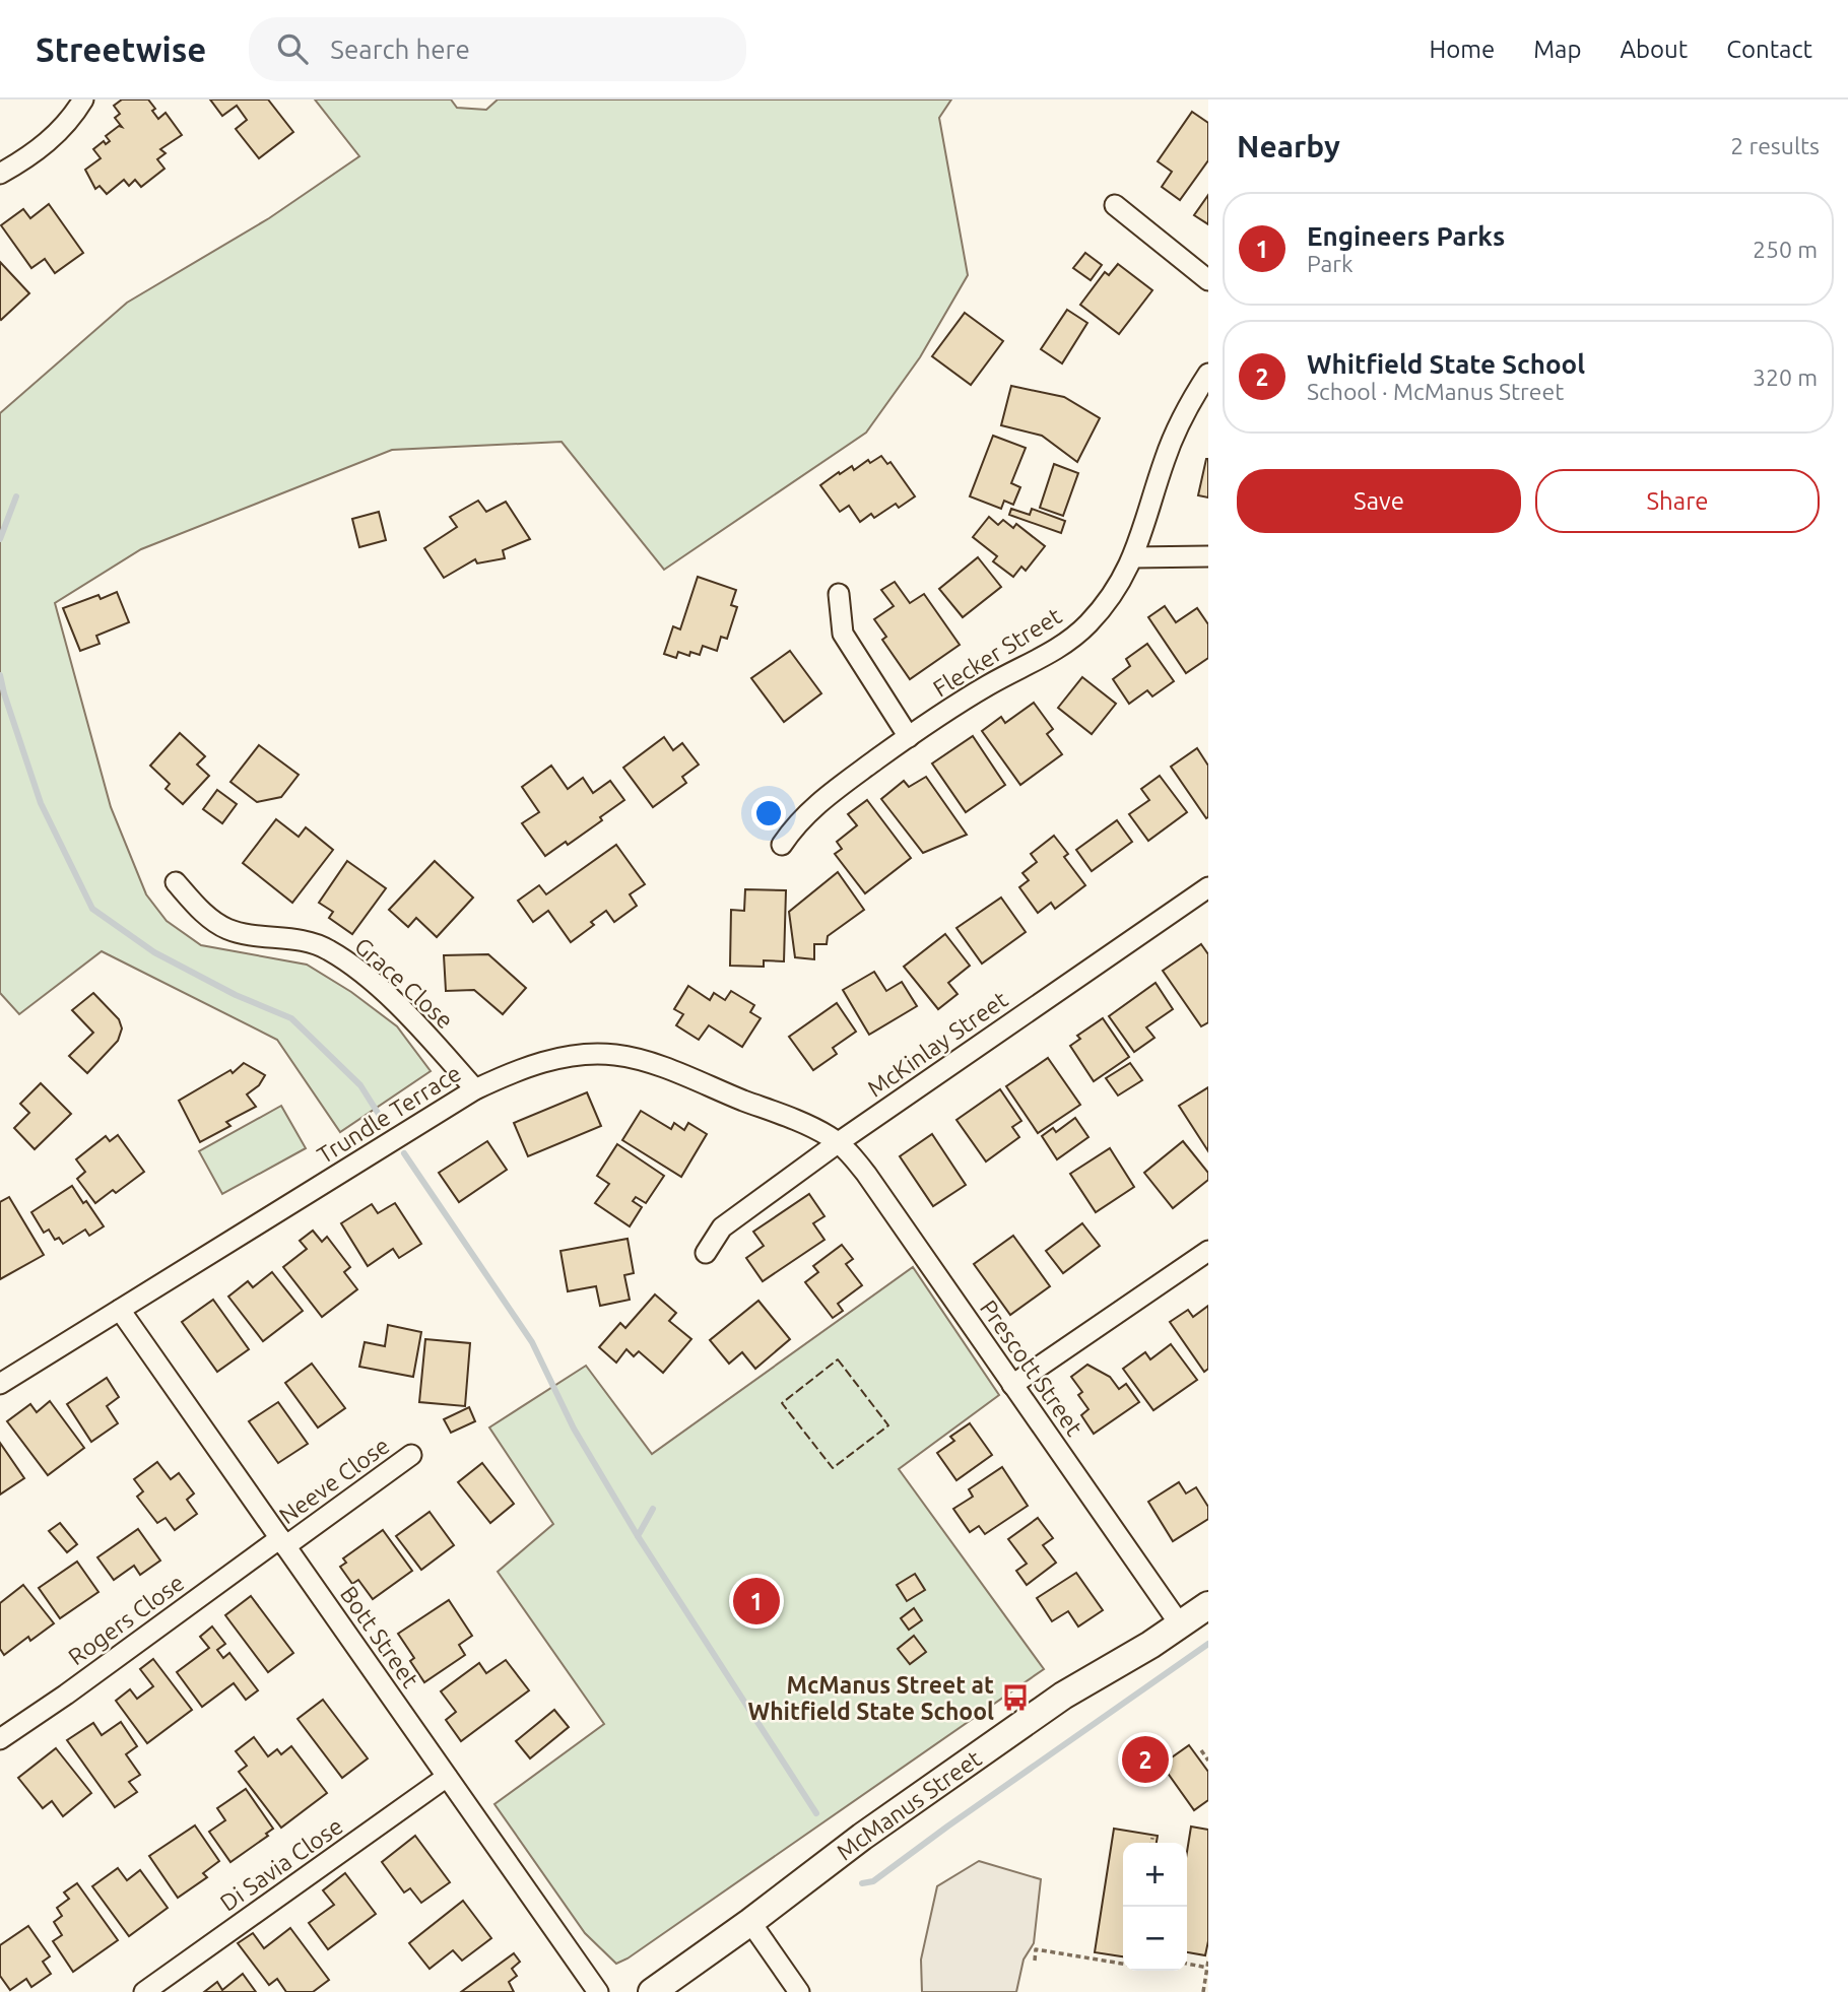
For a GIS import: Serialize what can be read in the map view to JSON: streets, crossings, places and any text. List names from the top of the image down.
{
  "streets": {
    "street": [
      "Flecker Street",
      "Grace Close",
      "McKinlay Street",
      "Trundle Terrace",
      "Prescott Street",
      "Neeve Close",
      "Rogers Close",
      "Bott Street",
      "McManus Street",
      "Di Savia Close"
    ]
  },
  "crossings": [
    ["Grace Close", "Trundle Terrace"],
    ["McKinlay Street", "Trundle Terrace"],
    ["McKinlay Street", "Prescott Street"],
    ["Trundle Terrace", "Prescott Street"],
    ["Trundle Terrace", "Bott Street"],
    ["Prescott Street", "McManus Street"],
    ["Neeve Close", "Rogers Close"],
    ["Neeve Close", "Bott Street"],
    ["Rogers Close", "Bott Street"],
    ["Bott Street", "Di Savia Close"]
  ],
  "places": {
    "bus stop": ["McManus Street at Whitfield State School"]
  },
  "page": {
    "header": "Streetwise",
    "search": "Search here",
    "nav": [
      "Home",
      "Map",
      "About",
      "Contact"
    ],
    "heading": ["Nearby", "2 results"],
    "list": [
      {
        "mark": "1",
        "name": "Engineers Parks",
        "note": "Park",
        "value": "250 m"
      },
      {
        "mark": "2",
        "name": "Whitfield State School",
        "note": "School · McManus Street",
        "value": "320 m"
      }
    ],
    "buttons": ["Save", "Share"],
    "pins": ["1", "2"],
    "map_buttons": ["+", "−"]
  }
}
